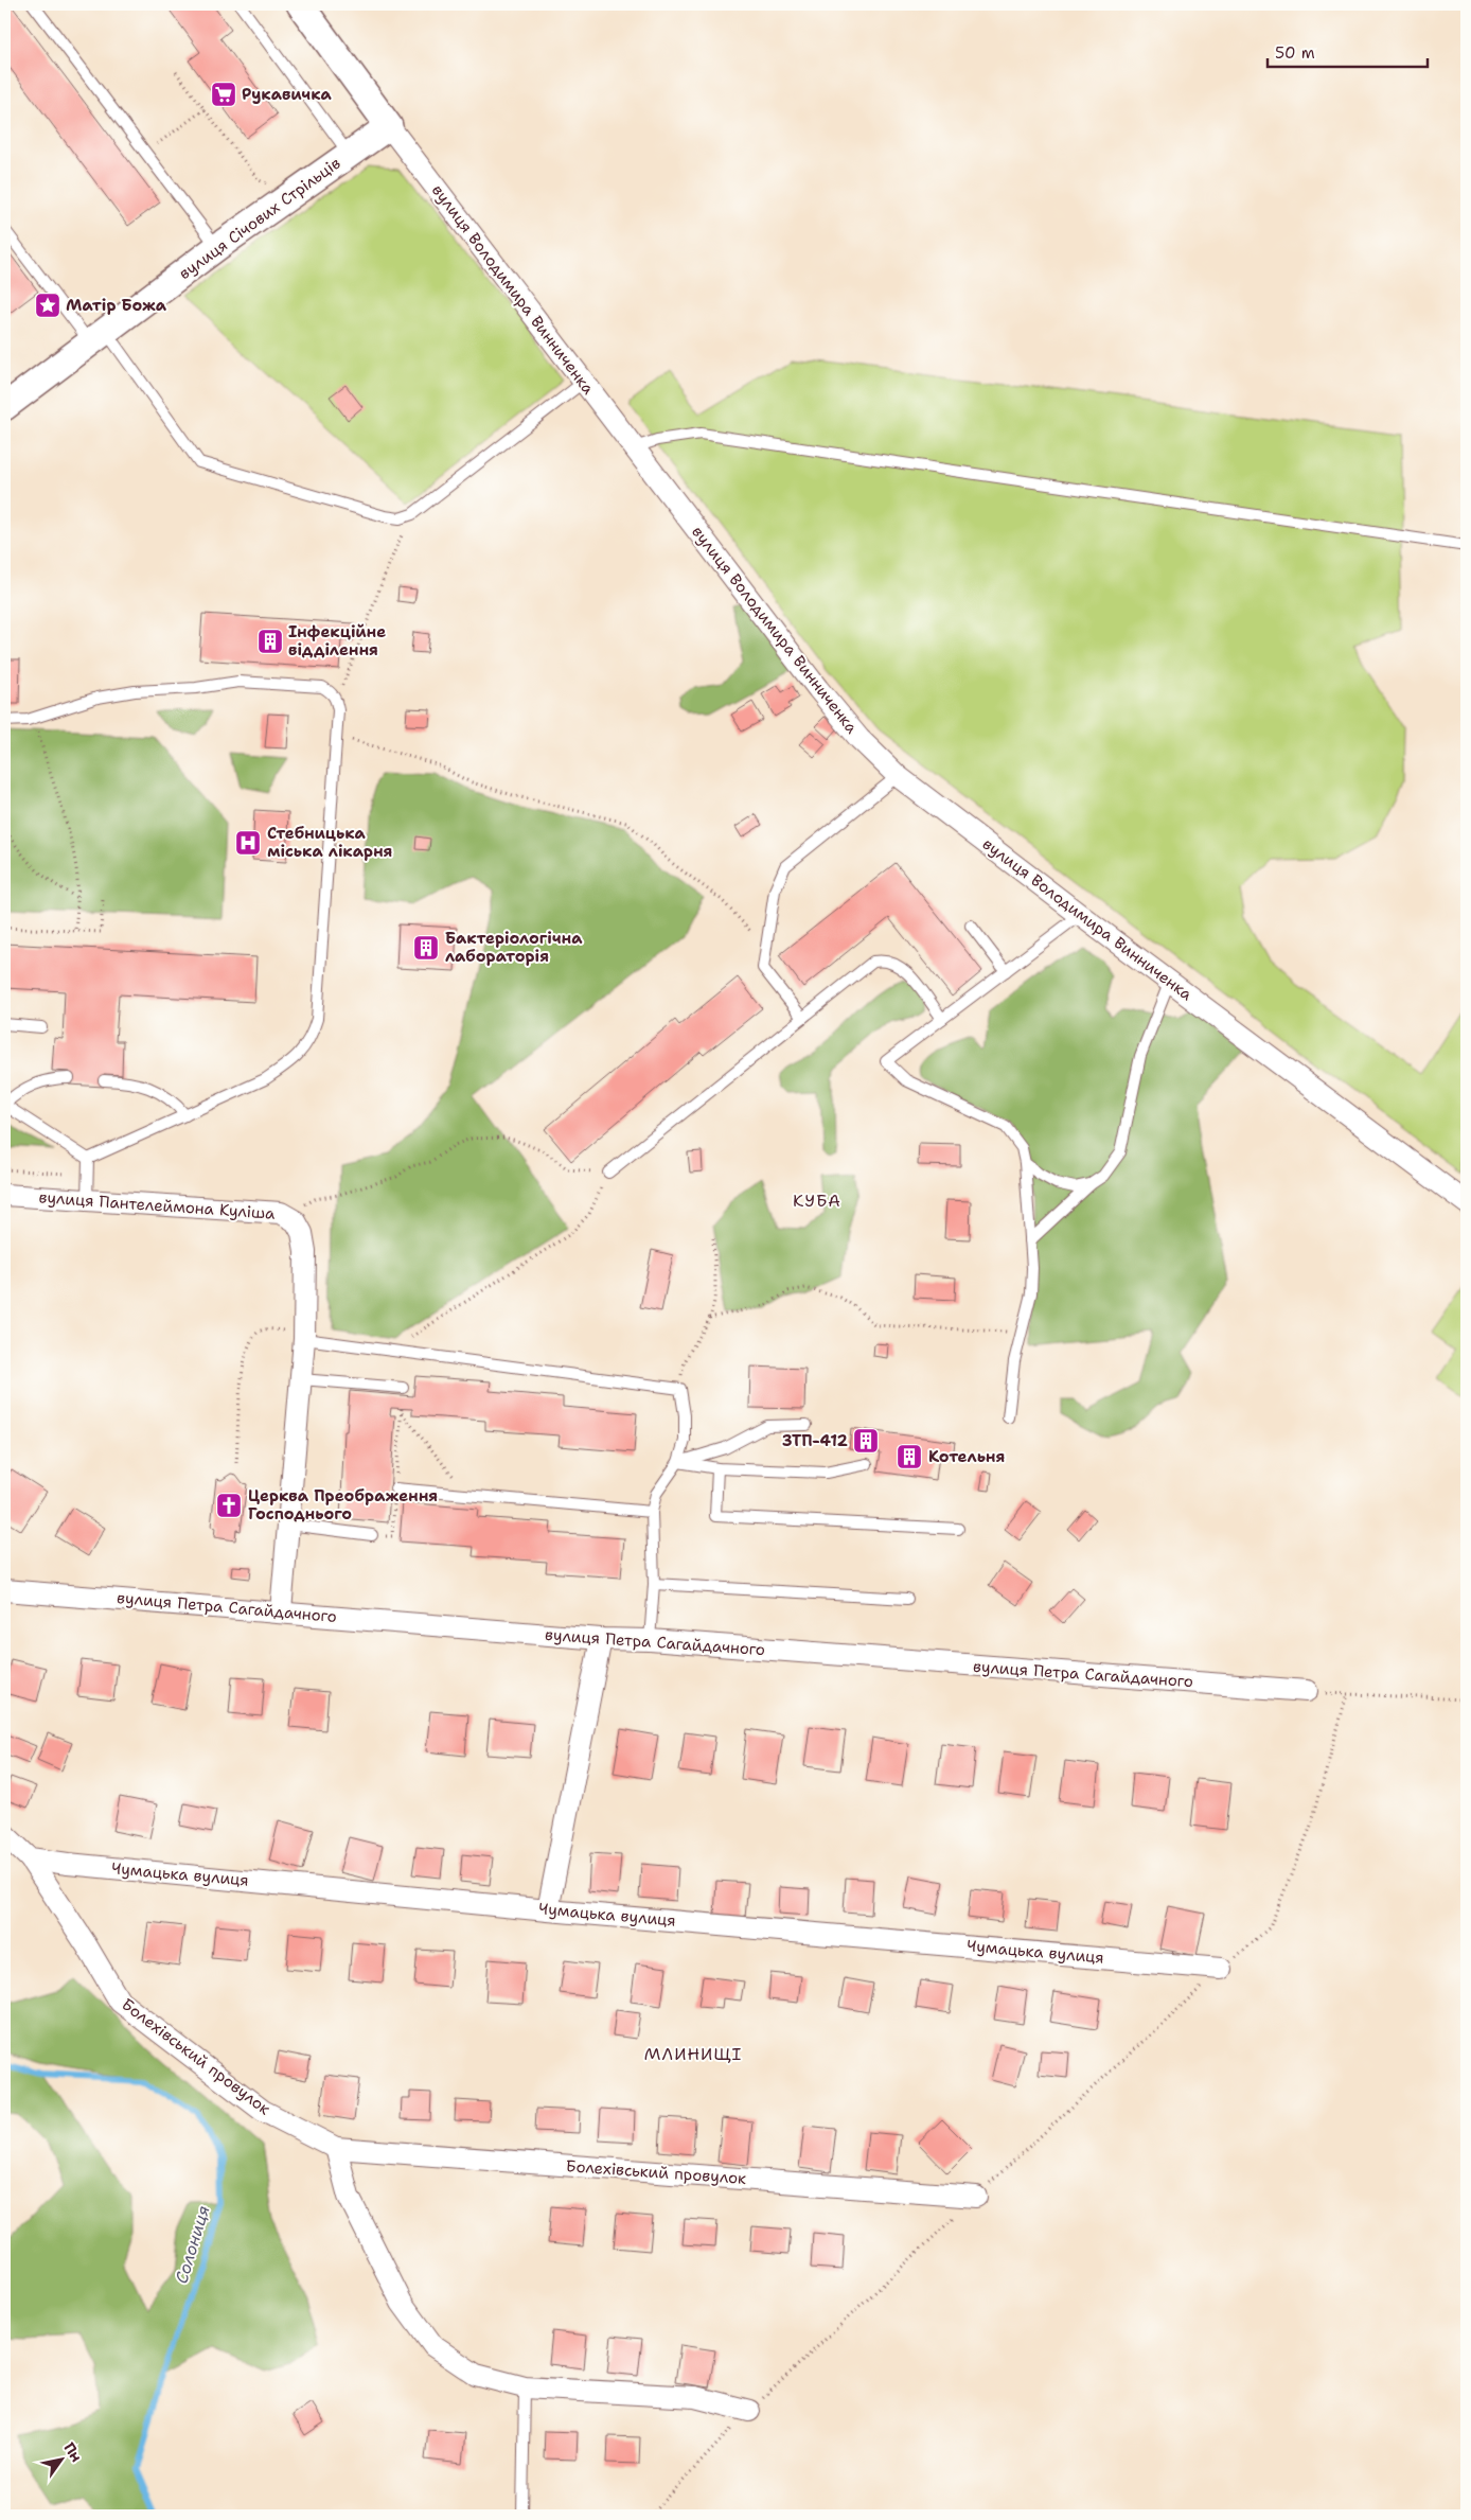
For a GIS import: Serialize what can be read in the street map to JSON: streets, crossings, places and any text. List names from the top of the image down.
{
  "streets": {
    "street": [
      "вулиця Січових Стрільців",
      "вулиця Володимира Винниченка",
      "вулиця Пантелеймона Куліша",
      "вулиця Петра Сагайдачного",
      "Чумацька вулиця",
      "Болехівський провулок"
    ]
  },
  "crossings": [
    ["вулиця Січових Стрільців", "вулиця Володимира Винниченка"],
    ["вулиця Пантелеймона Куліша", "вулиця Петра Сагайдачного"],
    ["Чумацька вулиця", "Болехівський провулок"]
  ],
  "districts": ["КУБА", "МЛИНИЩІ"],
  "water": ["Солониця"],
  "places": {
    "supermarket": ["Рукавичка"],
    "place": ["Матір Божа"],
    "building": [
      "Інфекційне відділення",
      "Бактеріологічна лабораторія",
      "ЗТП-412",
      "Котельня"
    ],
    "hospital": ["Стебницька міська лікарня"],
    "church": ["Церква Преображення Господнього"]
  },
  "scale_bar": "50 m",
  "north": "top right"
}
